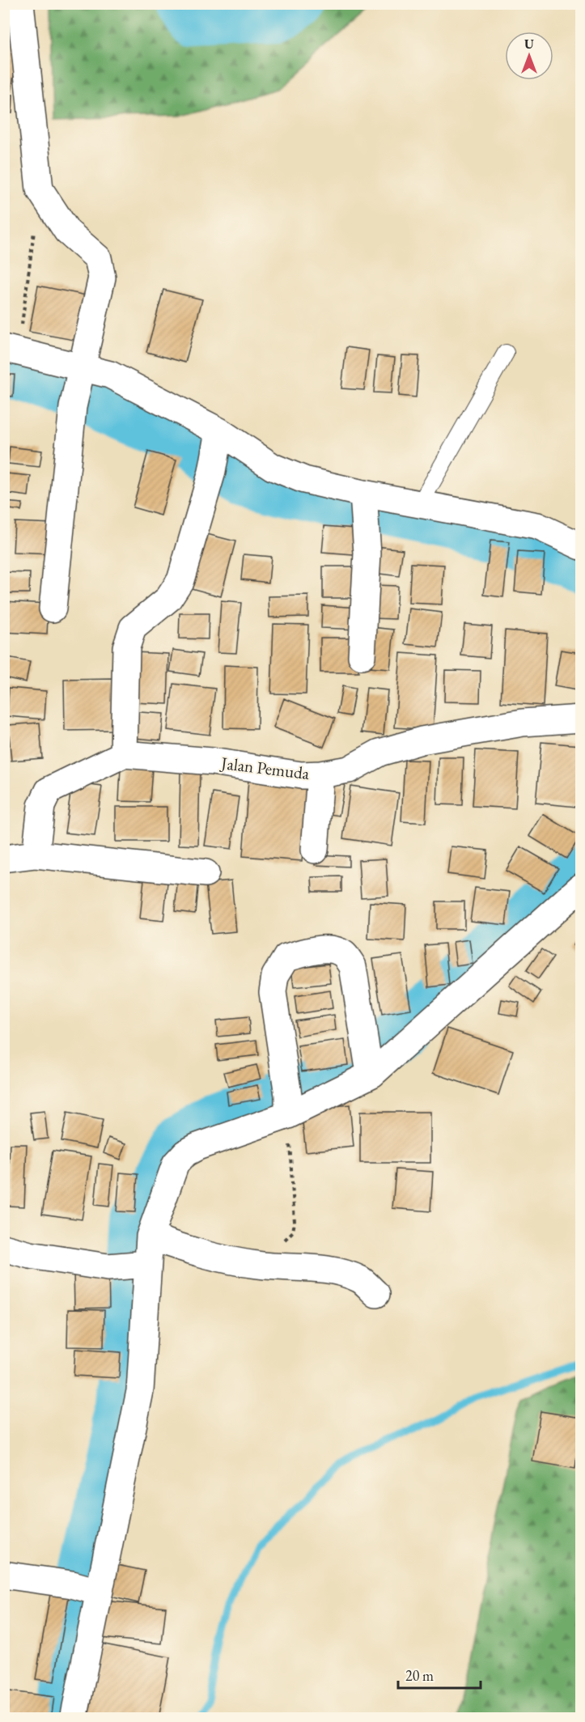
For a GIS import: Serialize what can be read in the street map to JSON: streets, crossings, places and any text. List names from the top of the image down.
{
  "streets": {
    "street": ["Jalan Pemuda"]
  },
  "scale_bar": "20 m",
  "north": "top"
}
